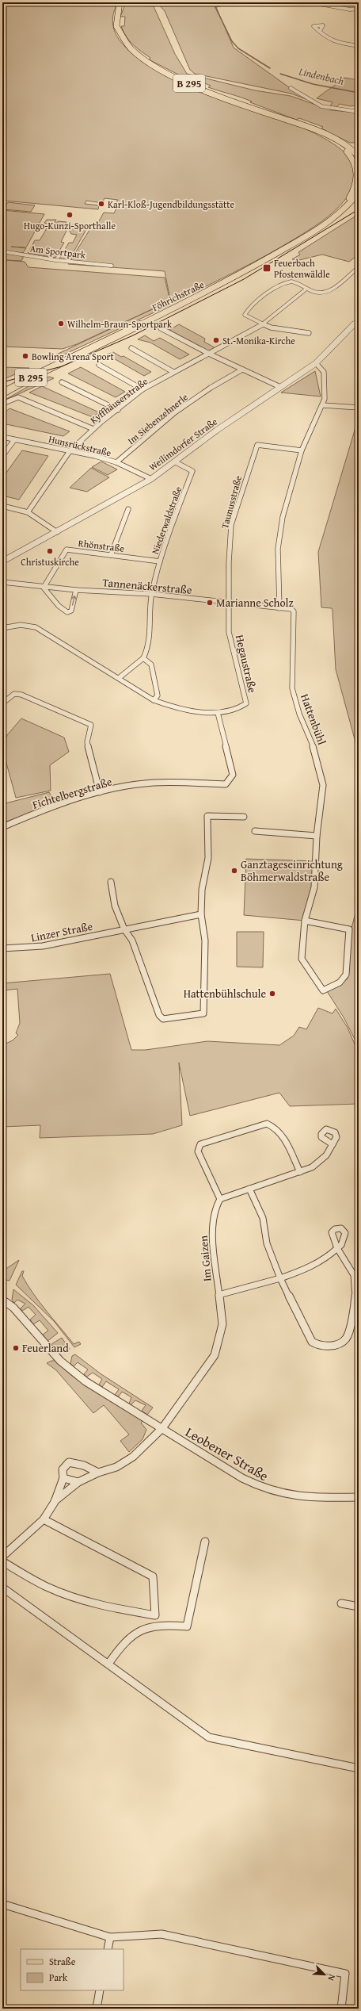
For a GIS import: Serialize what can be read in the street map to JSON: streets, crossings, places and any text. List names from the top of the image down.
{
  "streets": {
    "main road": ["B 295", "Föhrichstraße"],
    "street": [
      "Am Sportpark",
      "Kyffhäuserstraße",
      "Im Siebenzehnerle",
      "Weilimdorfer Straße",
      "Hunsrückstraße",
      "Taunusstraße",
      "Niederwaldstraße",
      "Rhönstraße",
      "Tannenäckerstraße",
      "Hegaustraße",
      "Hattenbühl",
      "Fichtelbergstraße",
      "Linzer Straße",
      "Im Gaizen",
      "Leobener Straße"
    ]
  },
  "crossings": [
    ["B 295", "Föhrichstraße"],
    ["Kyffhäuserstraße", "Hunsrückstraße"],
    ["Im Siebenzehnerle", "Hunsrückstraße"],
    ["Weilimdorfer Straße", "Hunsrückstraße"],
    ["Weilimdorfer Straße", "Niederwaldstraße"],
    ["Taunusstraße", "Tannenäckerstraße"],
    ["Taunusstraße", "Hegaustraße"],
    ["Niederwaldstraße", "Rhönstraße"],
    ["Niederwaldstraße", "Tannenäckerstraße"],
    ["Rhönstraße", "Tannenäckerstraße"],
    ["Tannenäckerstraße", "Hegaustraße"],
    ["Tannenäckerstraße", "Hattenbühl"],
    ["Hegaustraße", "Fichtelbergstraße"],
    ["Im Gaizen", "Leobener Straße"]
  ],
  "water": ["Lindenbach"],
  "places": {
    "other": [
      "Karl-Kloß-Jugendbildungsstätte",
      "Hugo-Kunzi-Sporthalle",
      "Wilhelm-Braun-Sportpark",
      "St.-Monika-Kirche",
      "Bowling Arena Sport",
      "Christuskirche",
      "Marianne Scholz",
      "Ganztageseinrichtung Böhmerwaldstraße",
      "Hattenbühlschule",
      "Feuerland"
    ],
    "transit": ["Feuerbach Pfostenwäldle"]
  },
  "legend": ["Straße", "Park"],
  "north": "bottom right"
}
